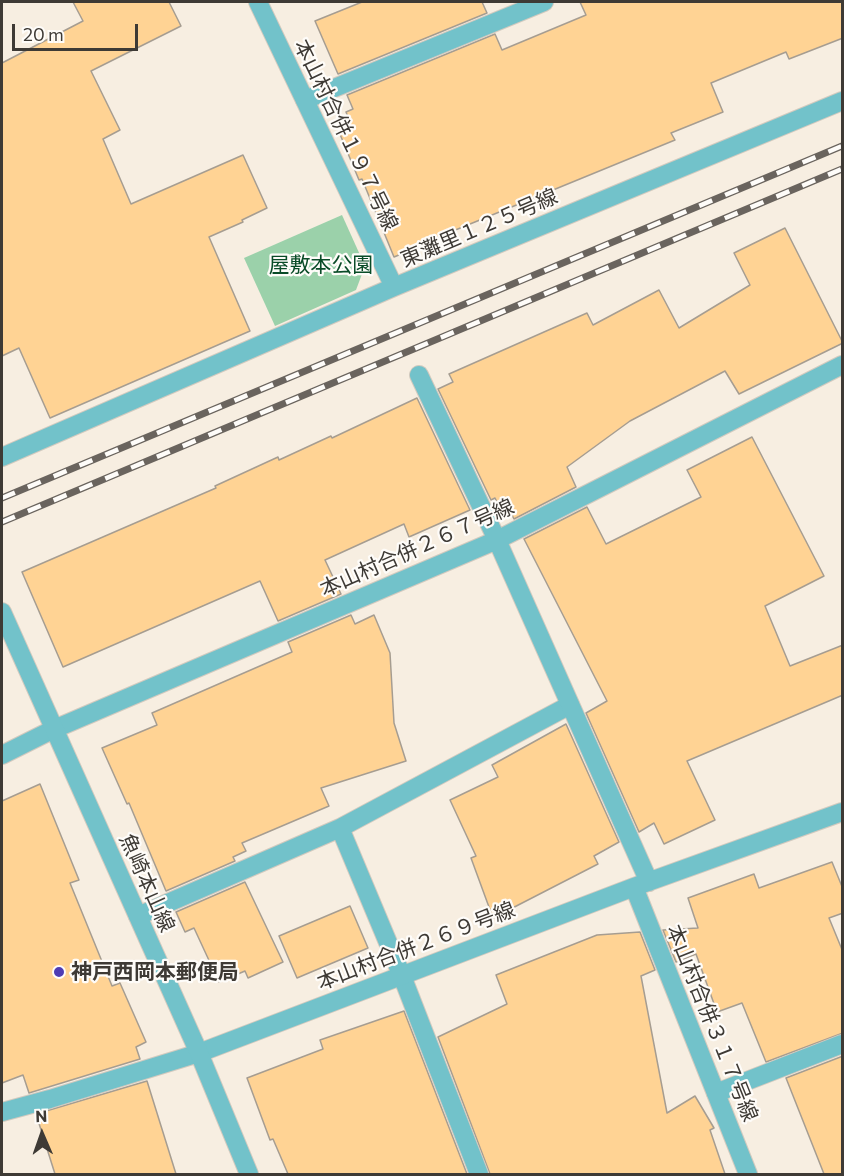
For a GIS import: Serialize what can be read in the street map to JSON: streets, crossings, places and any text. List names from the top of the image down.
{
  "streets": {
    "street": [
      "本山村合併１９７号線",
      "東灘里１２５号線",
      "本山村合併２６７号線",
      "魚崎本山線",
      "本山村合併２６９号線",
      "本山村合併３１７号線"
    ]
  },
  "crossings": [
    ["本山村合併１９７号線", "東灘里１２５号線"],
    ["本山村合併２６７号線", "魚崎本山線"],
    ["本山村合併２６７号線", "本山村合併３１７号線"],
    ["魚崎本山線", "本山村合併２６９号線"],
    ["本山村合併２６９号線", "本山村合併３１７号線"]
  ],
  "parks": ["屋敷本公園"],
  "places": ["神戸西岡本郵便局"],
  "scale_bar": "20 m",
  "north": "top"
}
